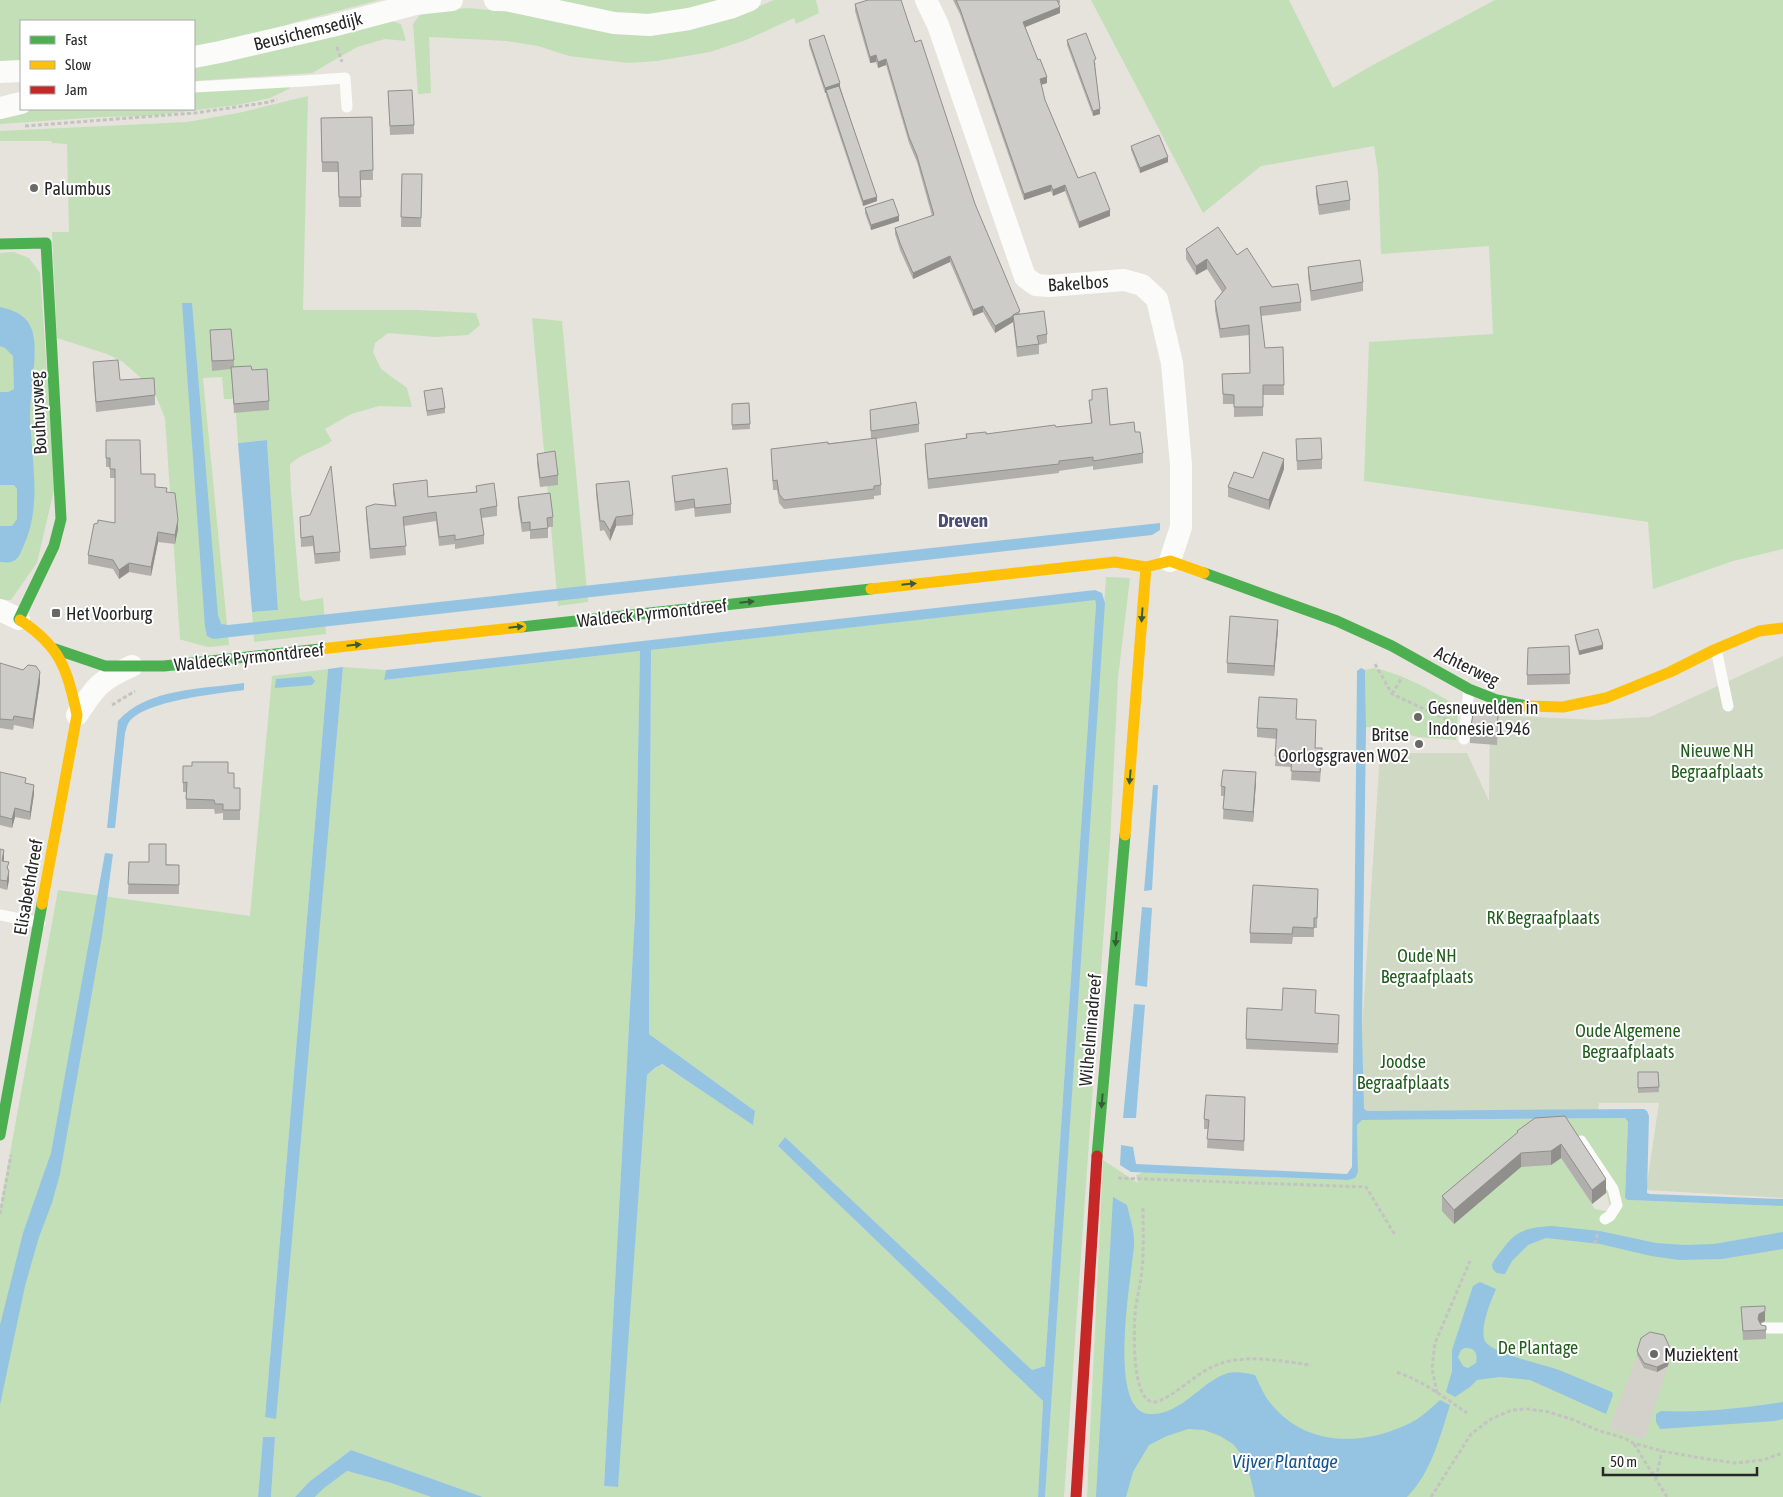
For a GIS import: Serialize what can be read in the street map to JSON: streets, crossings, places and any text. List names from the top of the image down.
{
  "streets": {
    "street": [
      "Beusichemsedijk",
      "Bakelbos",
      "Bouhuysweg",
      "Waldeck Pyrmontdreef",
      "Achterweg",
      "Elisabethdreef",
      "Wilhelminadreef"
    ]
  },
  "crossings": [
    ["Bakelbos", "Waldeck Pyrmontdreef"],
    ["Bakelbos", "Achterweg"],
    ["Waldeck Pyrmontdreef", "Achterweg"],
    ["Waldeck Pyrmontdreef", "Elisabethdreef"],
    ["Waldeck Pyrmontdreef", "Wilhelminadreef"]
  ],
  "one_way": ["Waldeck Pyrmontdreef", "Wilhelminadreef"],
  "districts": ["Dreven"],
  "water": ["Vijver Plantage"],
  "parks": [
    "Nieuwe NH Begraafplaats",
    "RK Begraafplaats",
    "Oude NH Begraafplaats",
    "Oude Algemene Begraafplaats",
    "Joodse Begraafplaats",
    "De Plantage"
  ],
  "places": {
    "other": [
      "Palumbus",
      "Gesneuvelden in Indonesie 1946",
      "Britse Oorlogsgraven WO2",
      "Muziektent"
    ],
    "transit": ["Het Voorburg"]
  },
  "legend": ["Fast", "Slow", "Jam"],
  "scale_bar": "50 m"
}
